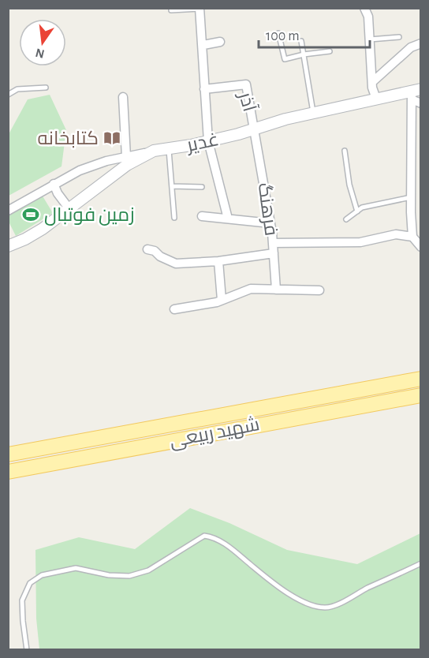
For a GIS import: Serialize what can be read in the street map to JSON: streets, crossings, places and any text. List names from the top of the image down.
{
  "streets": {
    "main road": ["شهید ربیعی"],
    "street": ["آذر", "غدیر", "فرهنگ"]
  },
  "crossings": [
    ["آذر", "غدیر"],
    ["آذر", "فرهنگ"],
    ["غدیر", "فرهنگ"]
  ],
  "places": {
    "library": ["کتابخانه"],
    "sports": ["زمین فوتبال"]
  },
  "scale_bar": "100 m",
  "north": "bottom"
}
